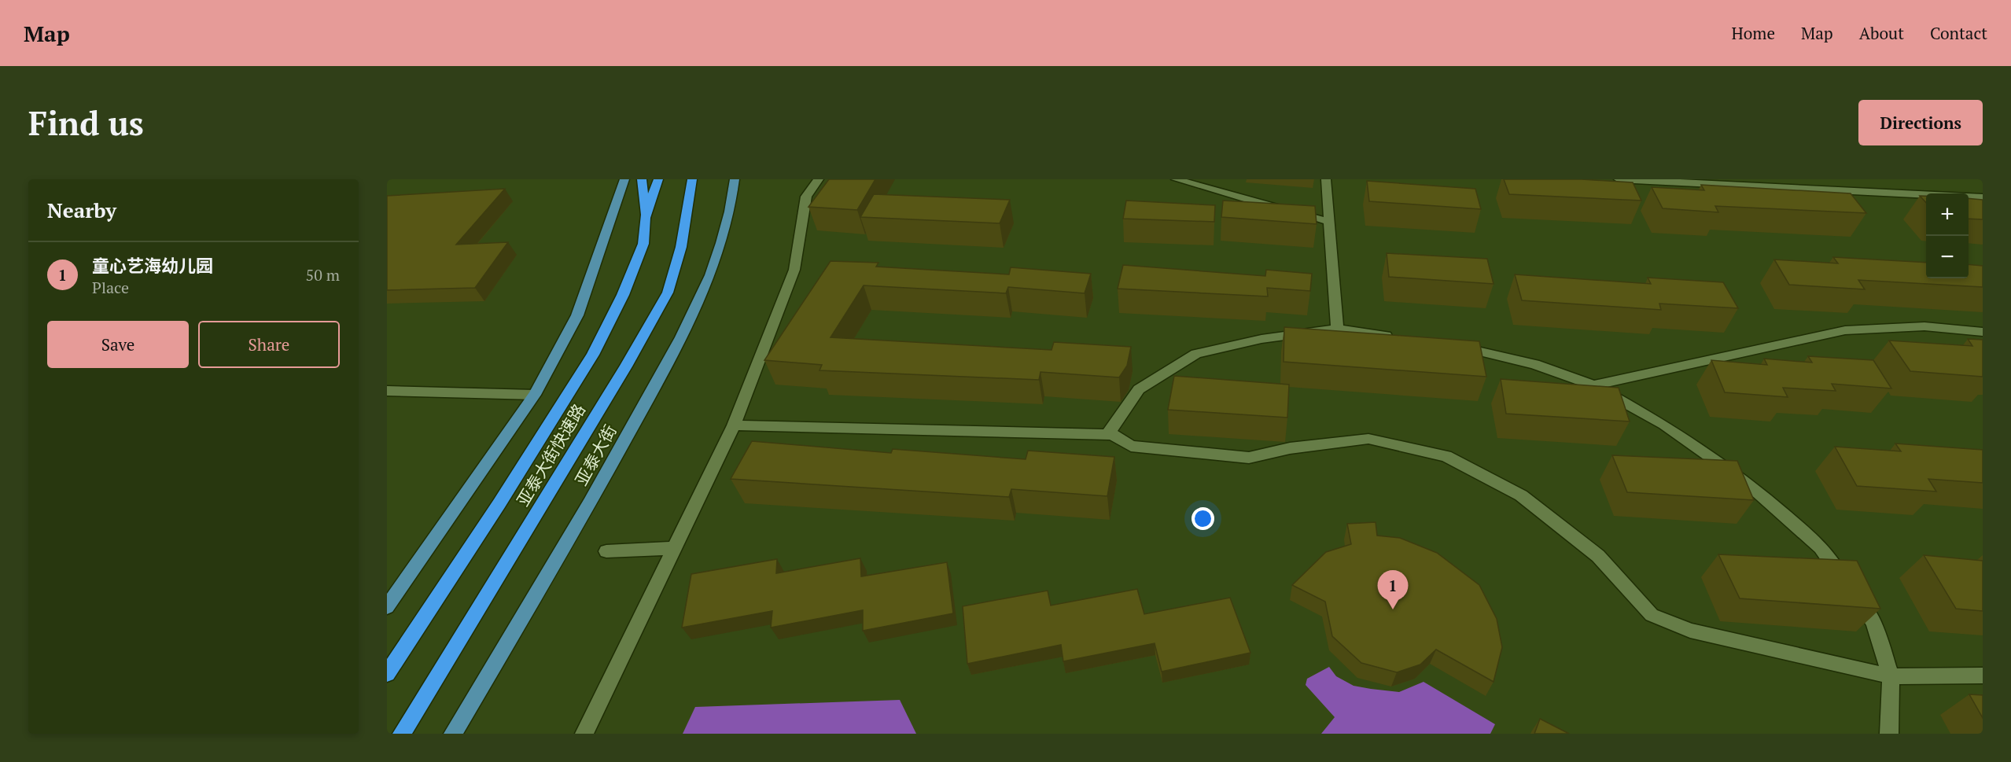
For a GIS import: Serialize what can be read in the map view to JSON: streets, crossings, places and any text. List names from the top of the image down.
{
  "streets": {
    "highway": ["亚泰大街快速路"],
    "main road": ["亚泰大街"]
  },
  "page": {
    "header": "Map",
    "nav": [
      "Home",
      "Map",
      "About",
      "Contact"
    ],
    "buttons": [
      "Directions",
      ["Save", "Share"]
    ],
    "title": "Find us",
    "heading": "Nearby",
    "map_buttons": ["+", "−"],
    "list": [
      {
        "mark": "1",
        "name": "童心艺海幼儿园",
        "note": "Place",
        "value": "50 m"
      }
    ],
    "pins": "1"
  }
}
